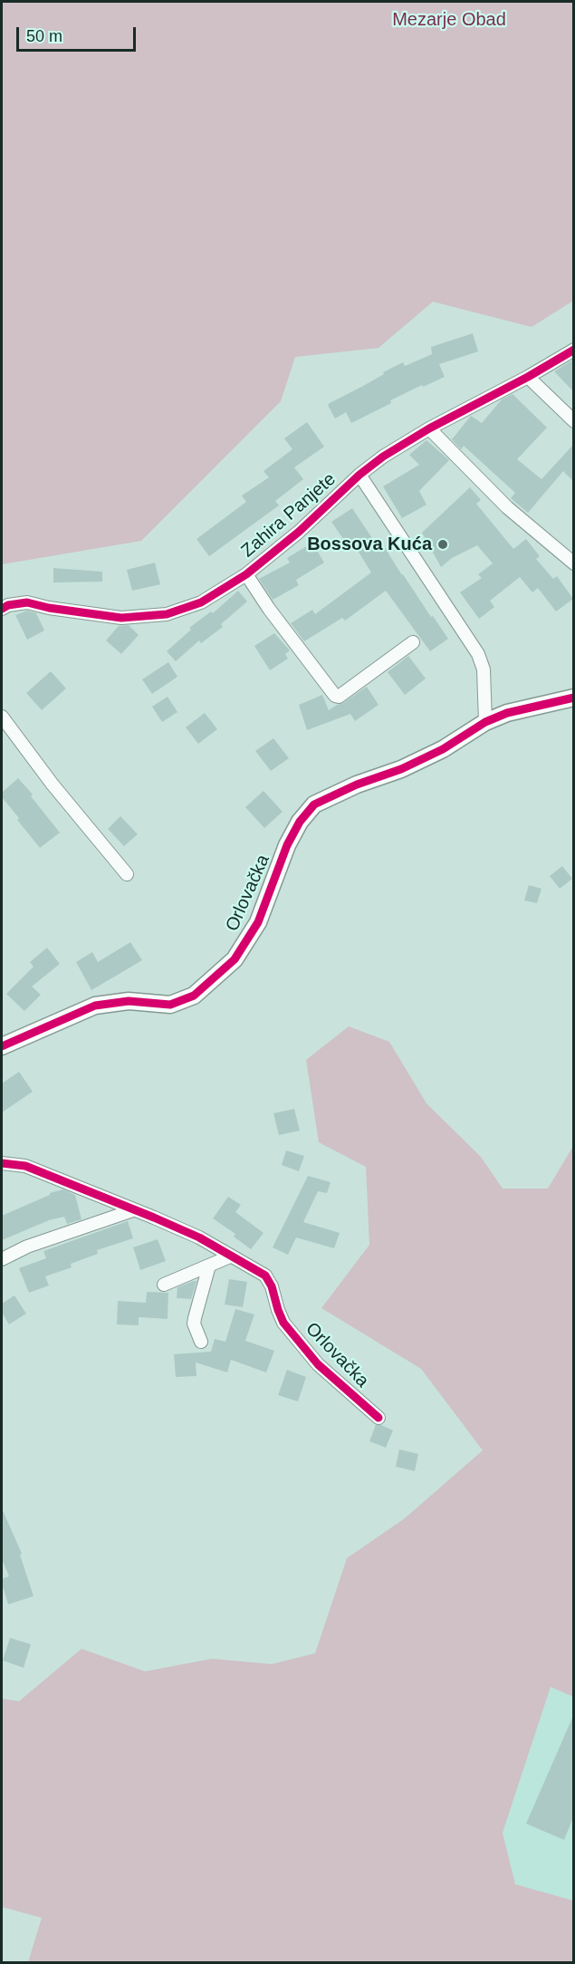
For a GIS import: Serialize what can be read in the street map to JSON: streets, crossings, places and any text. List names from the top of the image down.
{
  "streets": {
    "street": ["Zahira Panjete", "Orlovačka"]
  },
  "parks": ["Mezarje Obad"],
  "places": ["Bossova Kuća"],
  "scale_bar": "50 m"
}
